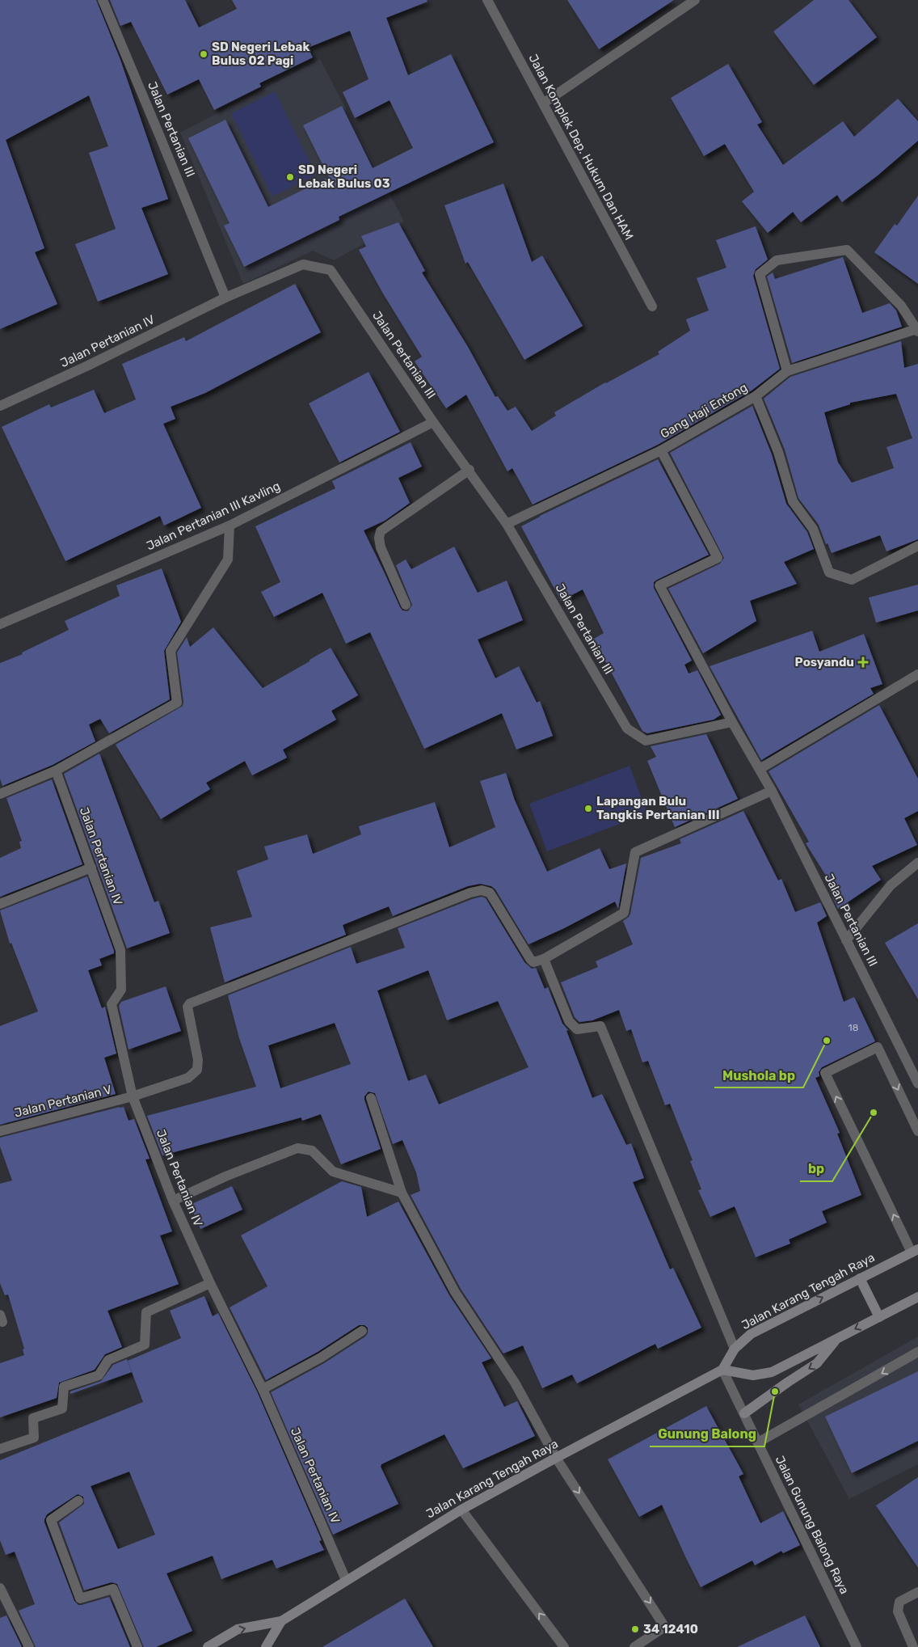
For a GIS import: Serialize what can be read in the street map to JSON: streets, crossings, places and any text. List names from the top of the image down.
{
  "streets": {
    "main road": ["Jalan Karang Tengah Raya"],
    "street": [
      "Jalan Pertanian III",
      "Jalan Komplek Dep. Hukum Dan HAM",
      "Jalan Pertanian IV",
      "Gang Haji Entong",
      "Jalan Pertanian III Kavling",
      "Jalan Pertanian V",
      "Jalan Gunung Balong Raya"
    ]
  },
  "crossings": [
    ["Jalan Pertanian III", "Jalan Pertanian IV"],
    ["Jalan Pertanian III", "Gang Haji Entong"],
    ["Jalan Pertanian III", "Jalan Pertanian III Kavling"],
    ["Jalan Pertanian IV", "Jalan Pertanian V"],
    ["Jalan Pertanian IV", "Jalan Karang Tengah Raya"],
    ["Jalan Karang Tengah Raya", "Jalan Gunung Balong Raya"]
  ],
  "places": {
    "other": [
      "SD Negeri Lebak Bulus 02 Pagi",
      "SD Negeri Lebak Bulus 03",
      "Lapangan Bulu Tangkis Pertanian III",
      "Mushola bp",
      "bp",
      "Gunung Balong",
      "34 12410"
    ],
    "health": ["Posyandu"]
  },
  "house_numbers": ["18"]
}
